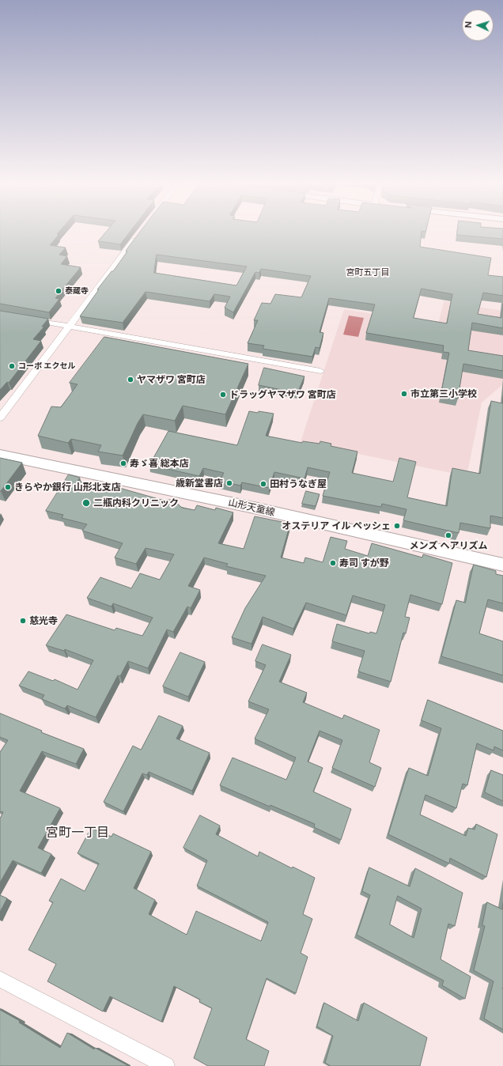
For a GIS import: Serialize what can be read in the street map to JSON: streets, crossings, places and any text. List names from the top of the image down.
{
  "streets": {
    "main road": ["山形天童線"]
  },
  "districts": ["宮町五丁目", "宮町一丁目"],
  "places": [
    "泰蔵寺",
    "コーポ エクセル",
    "ヤマザワ 宮町店",
    "市立第三小学校",
    "ドラッグヤマザワ 宮町店",
    "寿ゞ喜 総本店",
    "歳新堂書店",
    "田村うなぎ屋",
    "きらやか銀行 山形北支店",
    "二瓶内科クリニック",
    "オステリア イル ペッシェ",
    "メンズ ヘアリズム",
    "寿司 すが野",
    "慈光寺"
  ],
  "north": "left"
}
